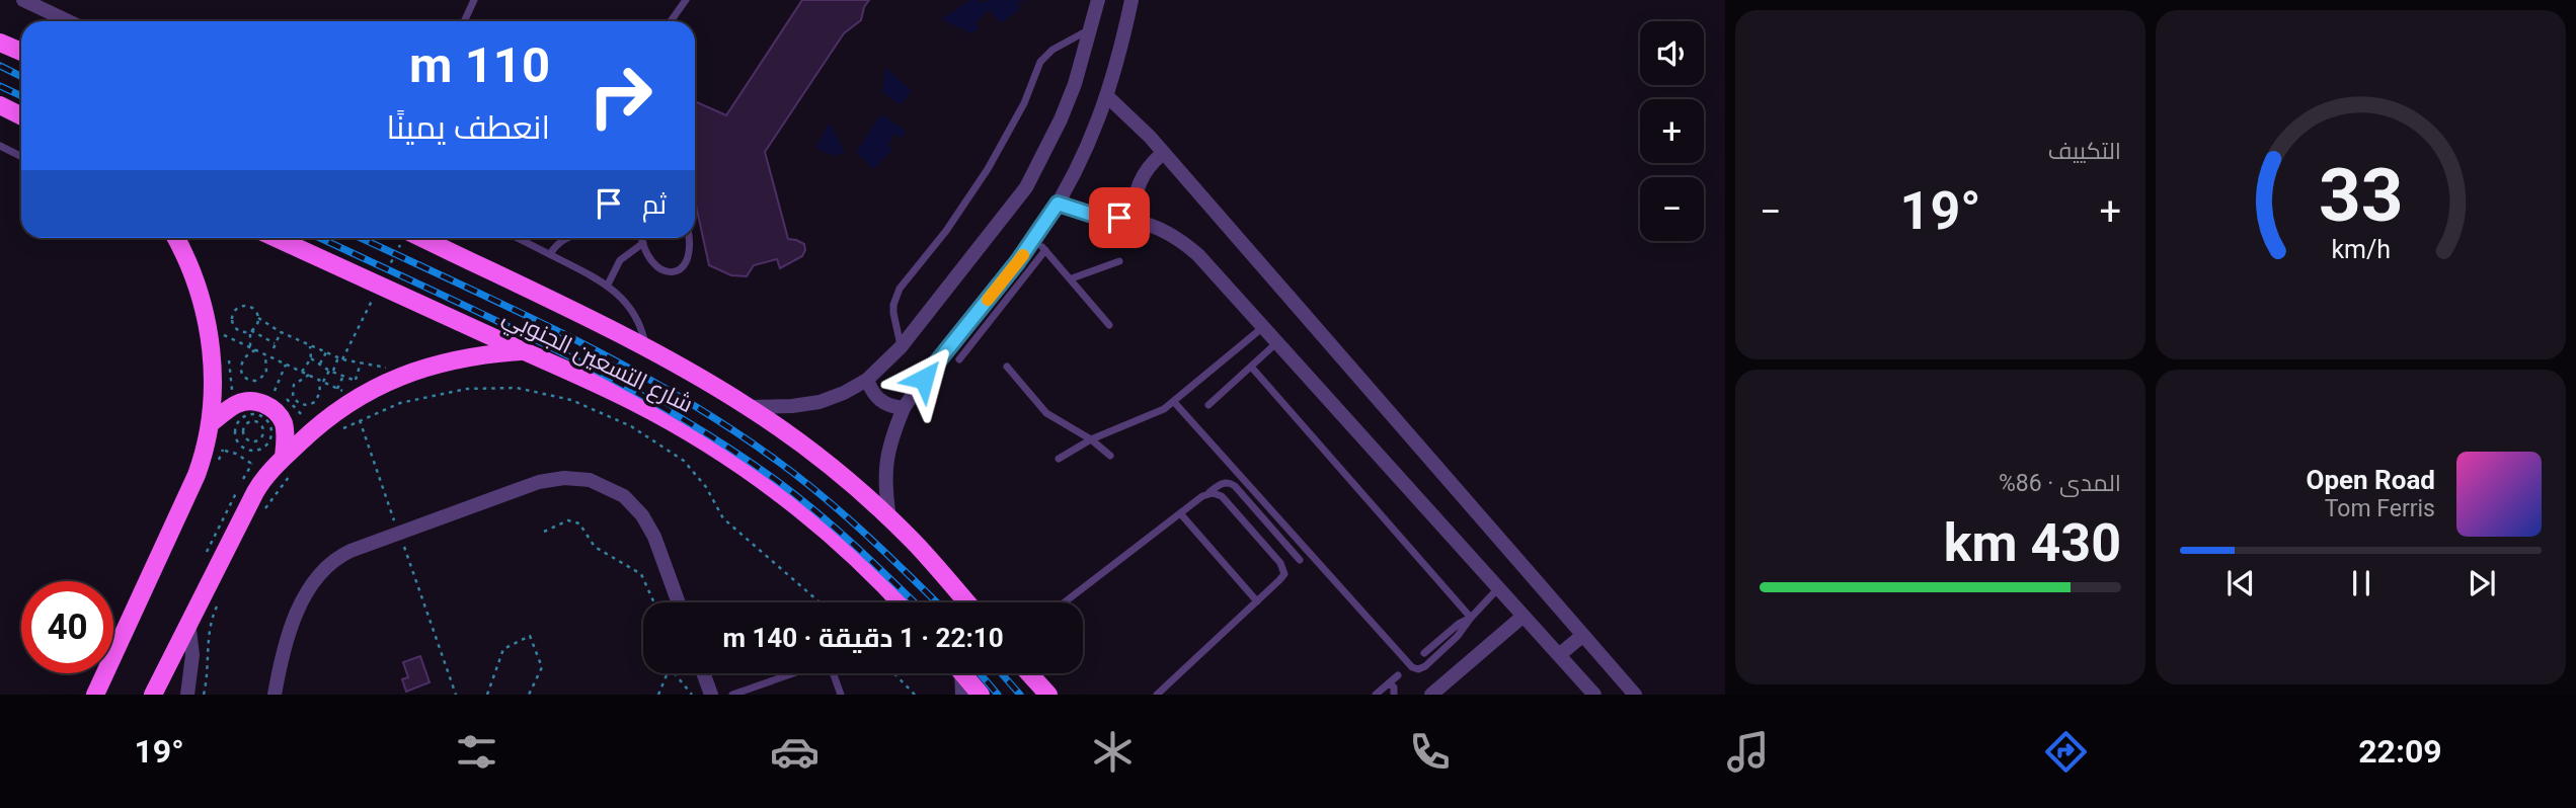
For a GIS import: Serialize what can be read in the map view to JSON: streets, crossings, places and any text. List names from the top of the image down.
{
  "streets": {
    "main road": ["شارع التسعين الجنوبي"]
  },
  "page": {
    "tile": [
      "التكييف",
      ["المدى · 86%", "430 km"]
    ],
    "map_buttons": ["+", "−"],
    "turn": ["110 m", "انعطف يمينًا"],
    "then": "ثم",
    "heat": ["−", "19°", "+"],
    "song": ["Open Road", "Tom Ferris"],
    "limit": "40",
    "trip": "22:10 · 1 دقيقة · 140 m",
    "tabs": ["22:09", "19°"],
    "gauge": ["33", "km/h"]
  }
}
